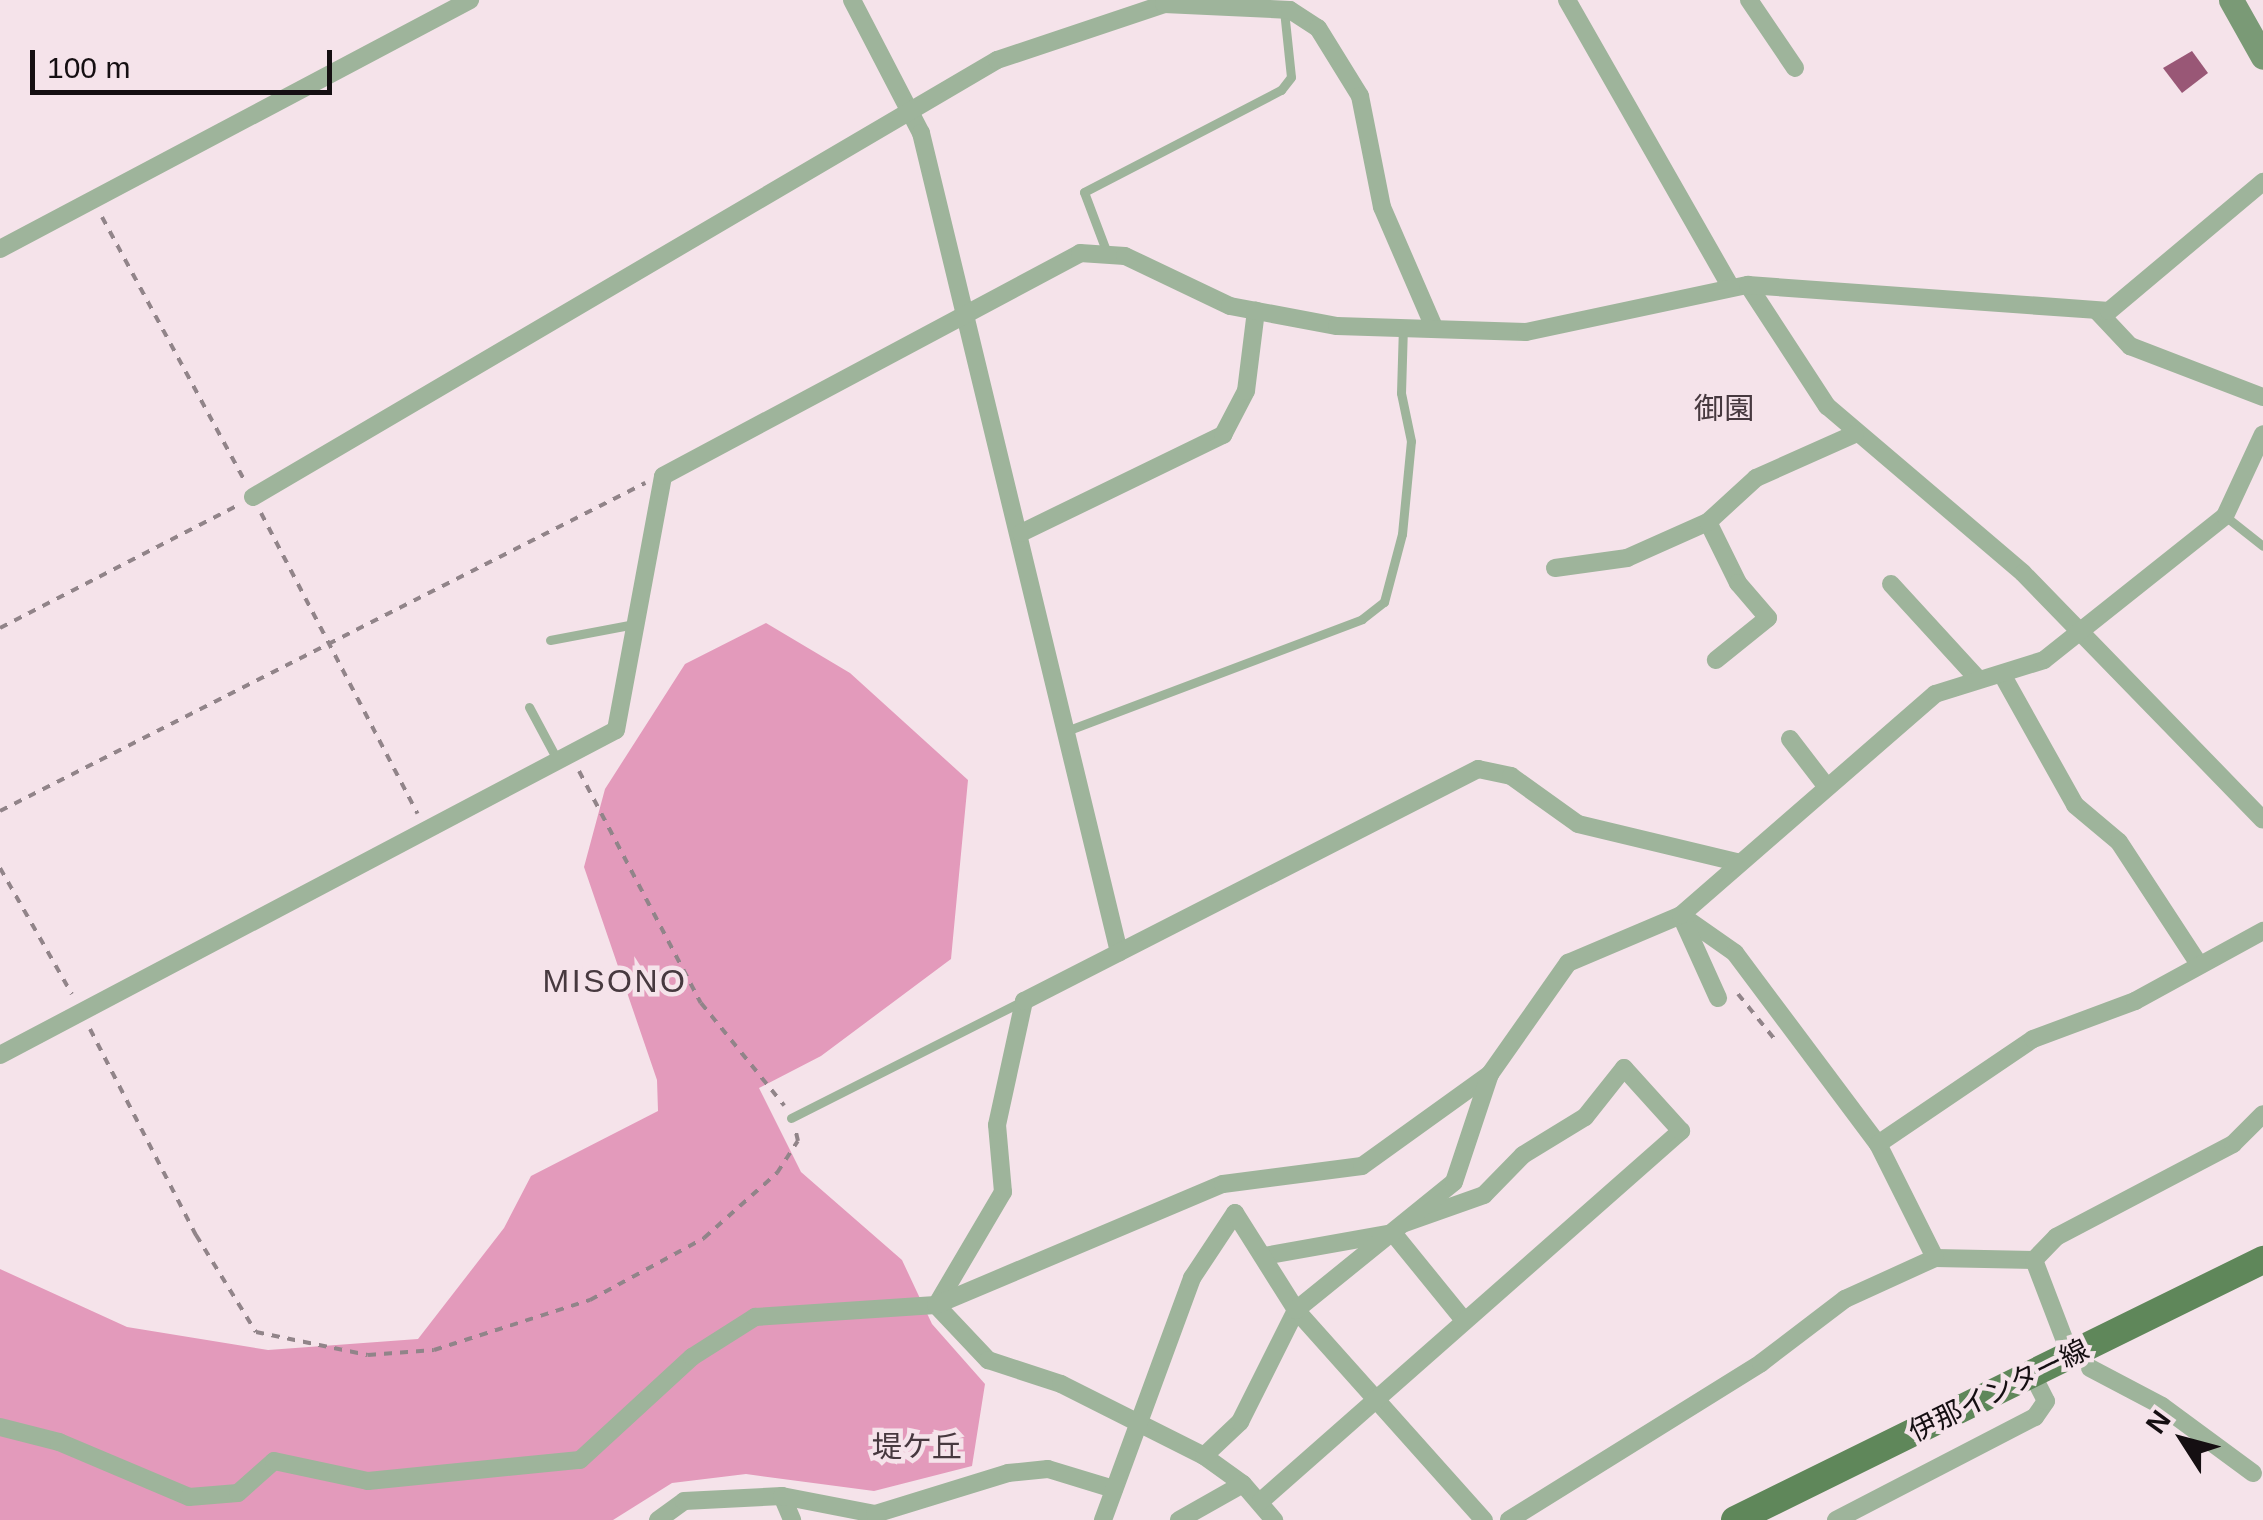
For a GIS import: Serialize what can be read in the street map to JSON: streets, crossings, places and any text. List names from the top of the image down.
{
  "streets": {
    "main road": ["伊那インター線"]
  },
  "districts": ["御園", "MISONO", "堤ケ丘"],
  "scale_bar": "100 m",
  "north": "top left"
}
